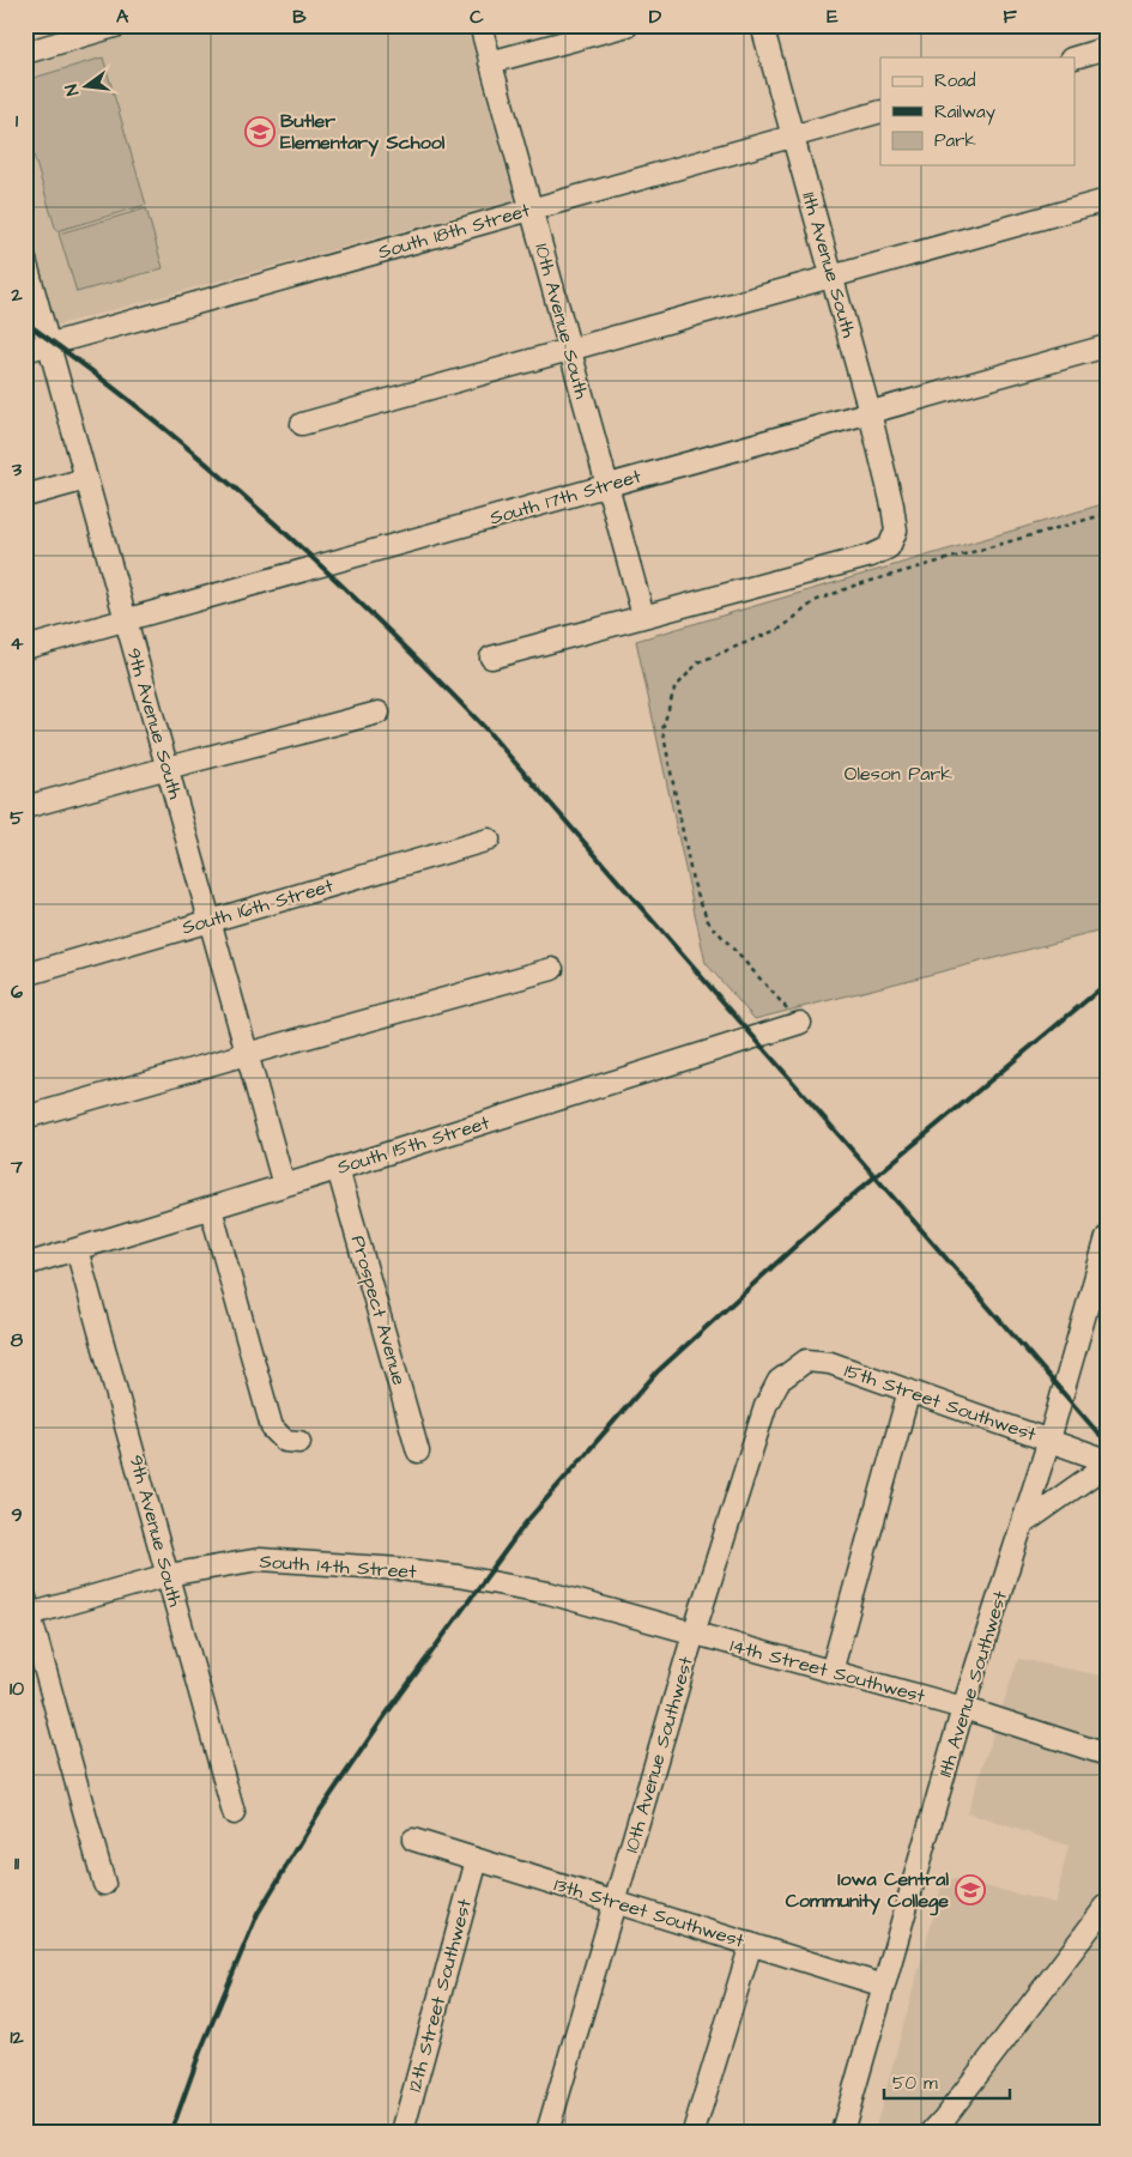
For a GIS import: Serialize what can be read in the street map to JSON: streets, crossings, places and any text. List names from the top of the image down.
{
  "streets": {
    "street": [
      "South 18th Street",
      "11th Avenue South",
      "10th Avenue South",
      "South 17th Street",
      "9th Avenue South",
      "South 16th Street",
      "South 15th Street",
      "Prospect Avenue",
      "15th Street Southwest",
      "South 14th Street",
      "14th Street Southwest",
      "11th Avenue Southwest",
      "10th Avenue Southwest",
      "13th Street Southwest",
      "12th Street Southwest"
    ]
  },
  "crossings": [
    ["South 18th Street", "11th Avenue South"],
    ["South 18th Street", "10th Avenue South"],
    ["South 18th Street", "9th Avenue South"],
    ["11th Avenue South", "10th Avenue South"],
    ["11th Avenue South", "South 17th Street"],
    ["10th Avenue South", "South 17th Street"],
    ["South 17th Street", "9th Avenue South"],
    ["9th Avenue South", "South 16th Street"],
    ["9th Avenue South", "South 15th Street"],
    ["9th Avenue South", "South 14th Street"],
    ["South 15th Street", "Prospect Avenue"],
    ["15th Street Southwest", "11th Avenue Southwest"],
    ["15th Street Southwest", "10th Avenue Southwest"],
    ["South 14th Street", "14th Street Southwest"],
    ["14th Street Southwest", "11th Avenue Southwest"],
    ["14th Street Southwest", "10th Avenue Southwest"],
    ["11th Avenue Southwest", "13th Street Southwest"],
    ["10th Avenue Southwest", "13th Street Southwest"],
    ["13th Street Southwest", "12th Street Southwest"]
  ],
  "parks": ["Oleson Park"],
  "places": {
    "school or university": ["Butler Elementary School", "Iowa Central Community College"]
  },
  "legend": ["Road", "Railway", "Park"],
  "scale_bar": "50 m",
  "north": "left",
  "grid": {
    "columns": [
      "A",
      "B",
      "C",
      "D",
      "E",
      "F"
    ],
    "rows": [
      "1",
      "2",
      "3",
      "4",
      "5",
      "6",
      "7",
      "8",
      "9",
      "10",
      "11",
      "12"
    ]
  }
}
